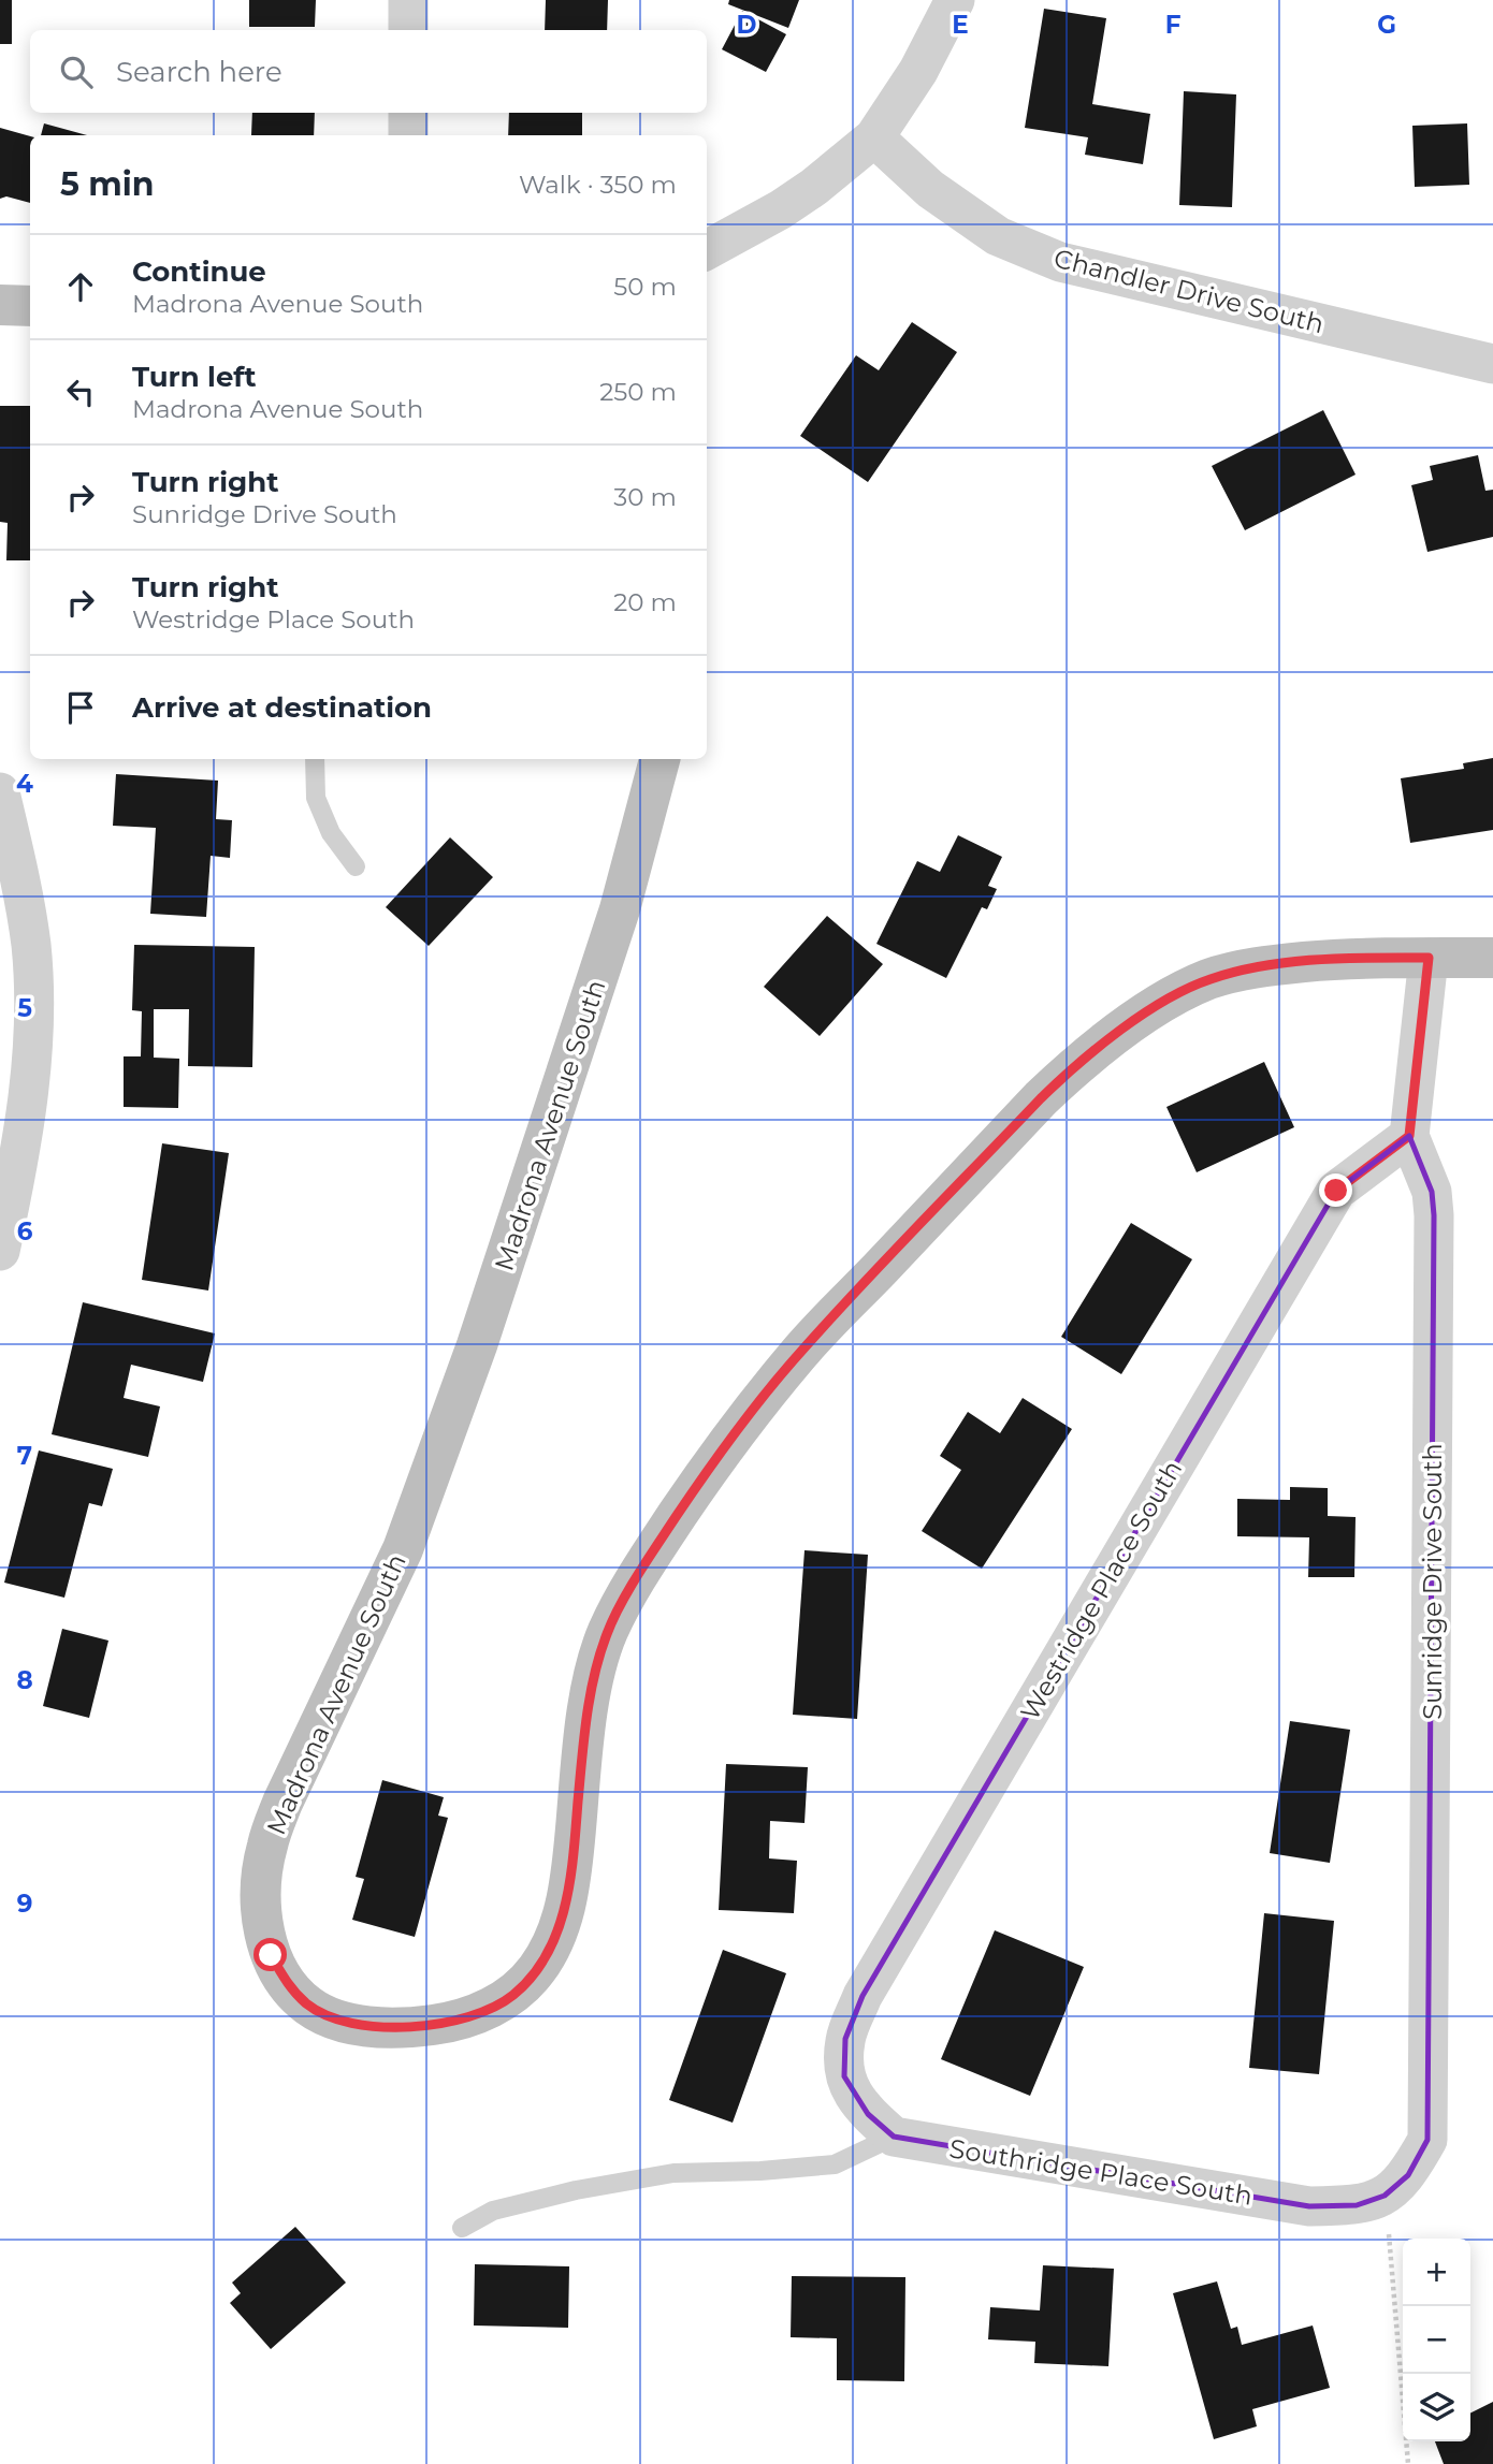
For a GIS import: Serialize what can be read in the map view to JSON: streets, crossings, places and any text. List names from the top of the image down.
{
  "streets": {
    "main road": ["Madrona Avenue South"],
    "street": [
      "Chandler Drive South",
      "Sunridge Drive South",
      "Westridge Place South",
      "Southridge Place South"
    ]
  },
  "crossings": [
    ["Madrona Avenue South", "Sunridge Drive South"],
    ["Sunridge Drive South", "Westridge Place South"],
    ["Sunridge Drive South", "Southridge Place South"],
    ["Westridge Place South", "Southridge Place South"]
  ],
  "page": {
    "search": "Search here",
    "heading": ["5 min", "Walk · 350 m"],
    "list": [
      ["Continue", "Madrona Avenue South", "50 m"],
      ["Turn left", "Madrona Avenue South", "250 m"],
      ["Turn right", "Sunridge Drive South", "30 m"],
      ["Turn right", "Westridge Place South", "20 m"],
      "Arrive at destination"
    ],
    "map_buttons": ["+", "−"]
  },
  "grid": {
    "columns": [
      "D",
      "E",
      "F",
      "G"
    ],
    "rows": [
      "4",
      "5",
      "6",
      "7",
      "8",
      "9"
    ]
  }
}
